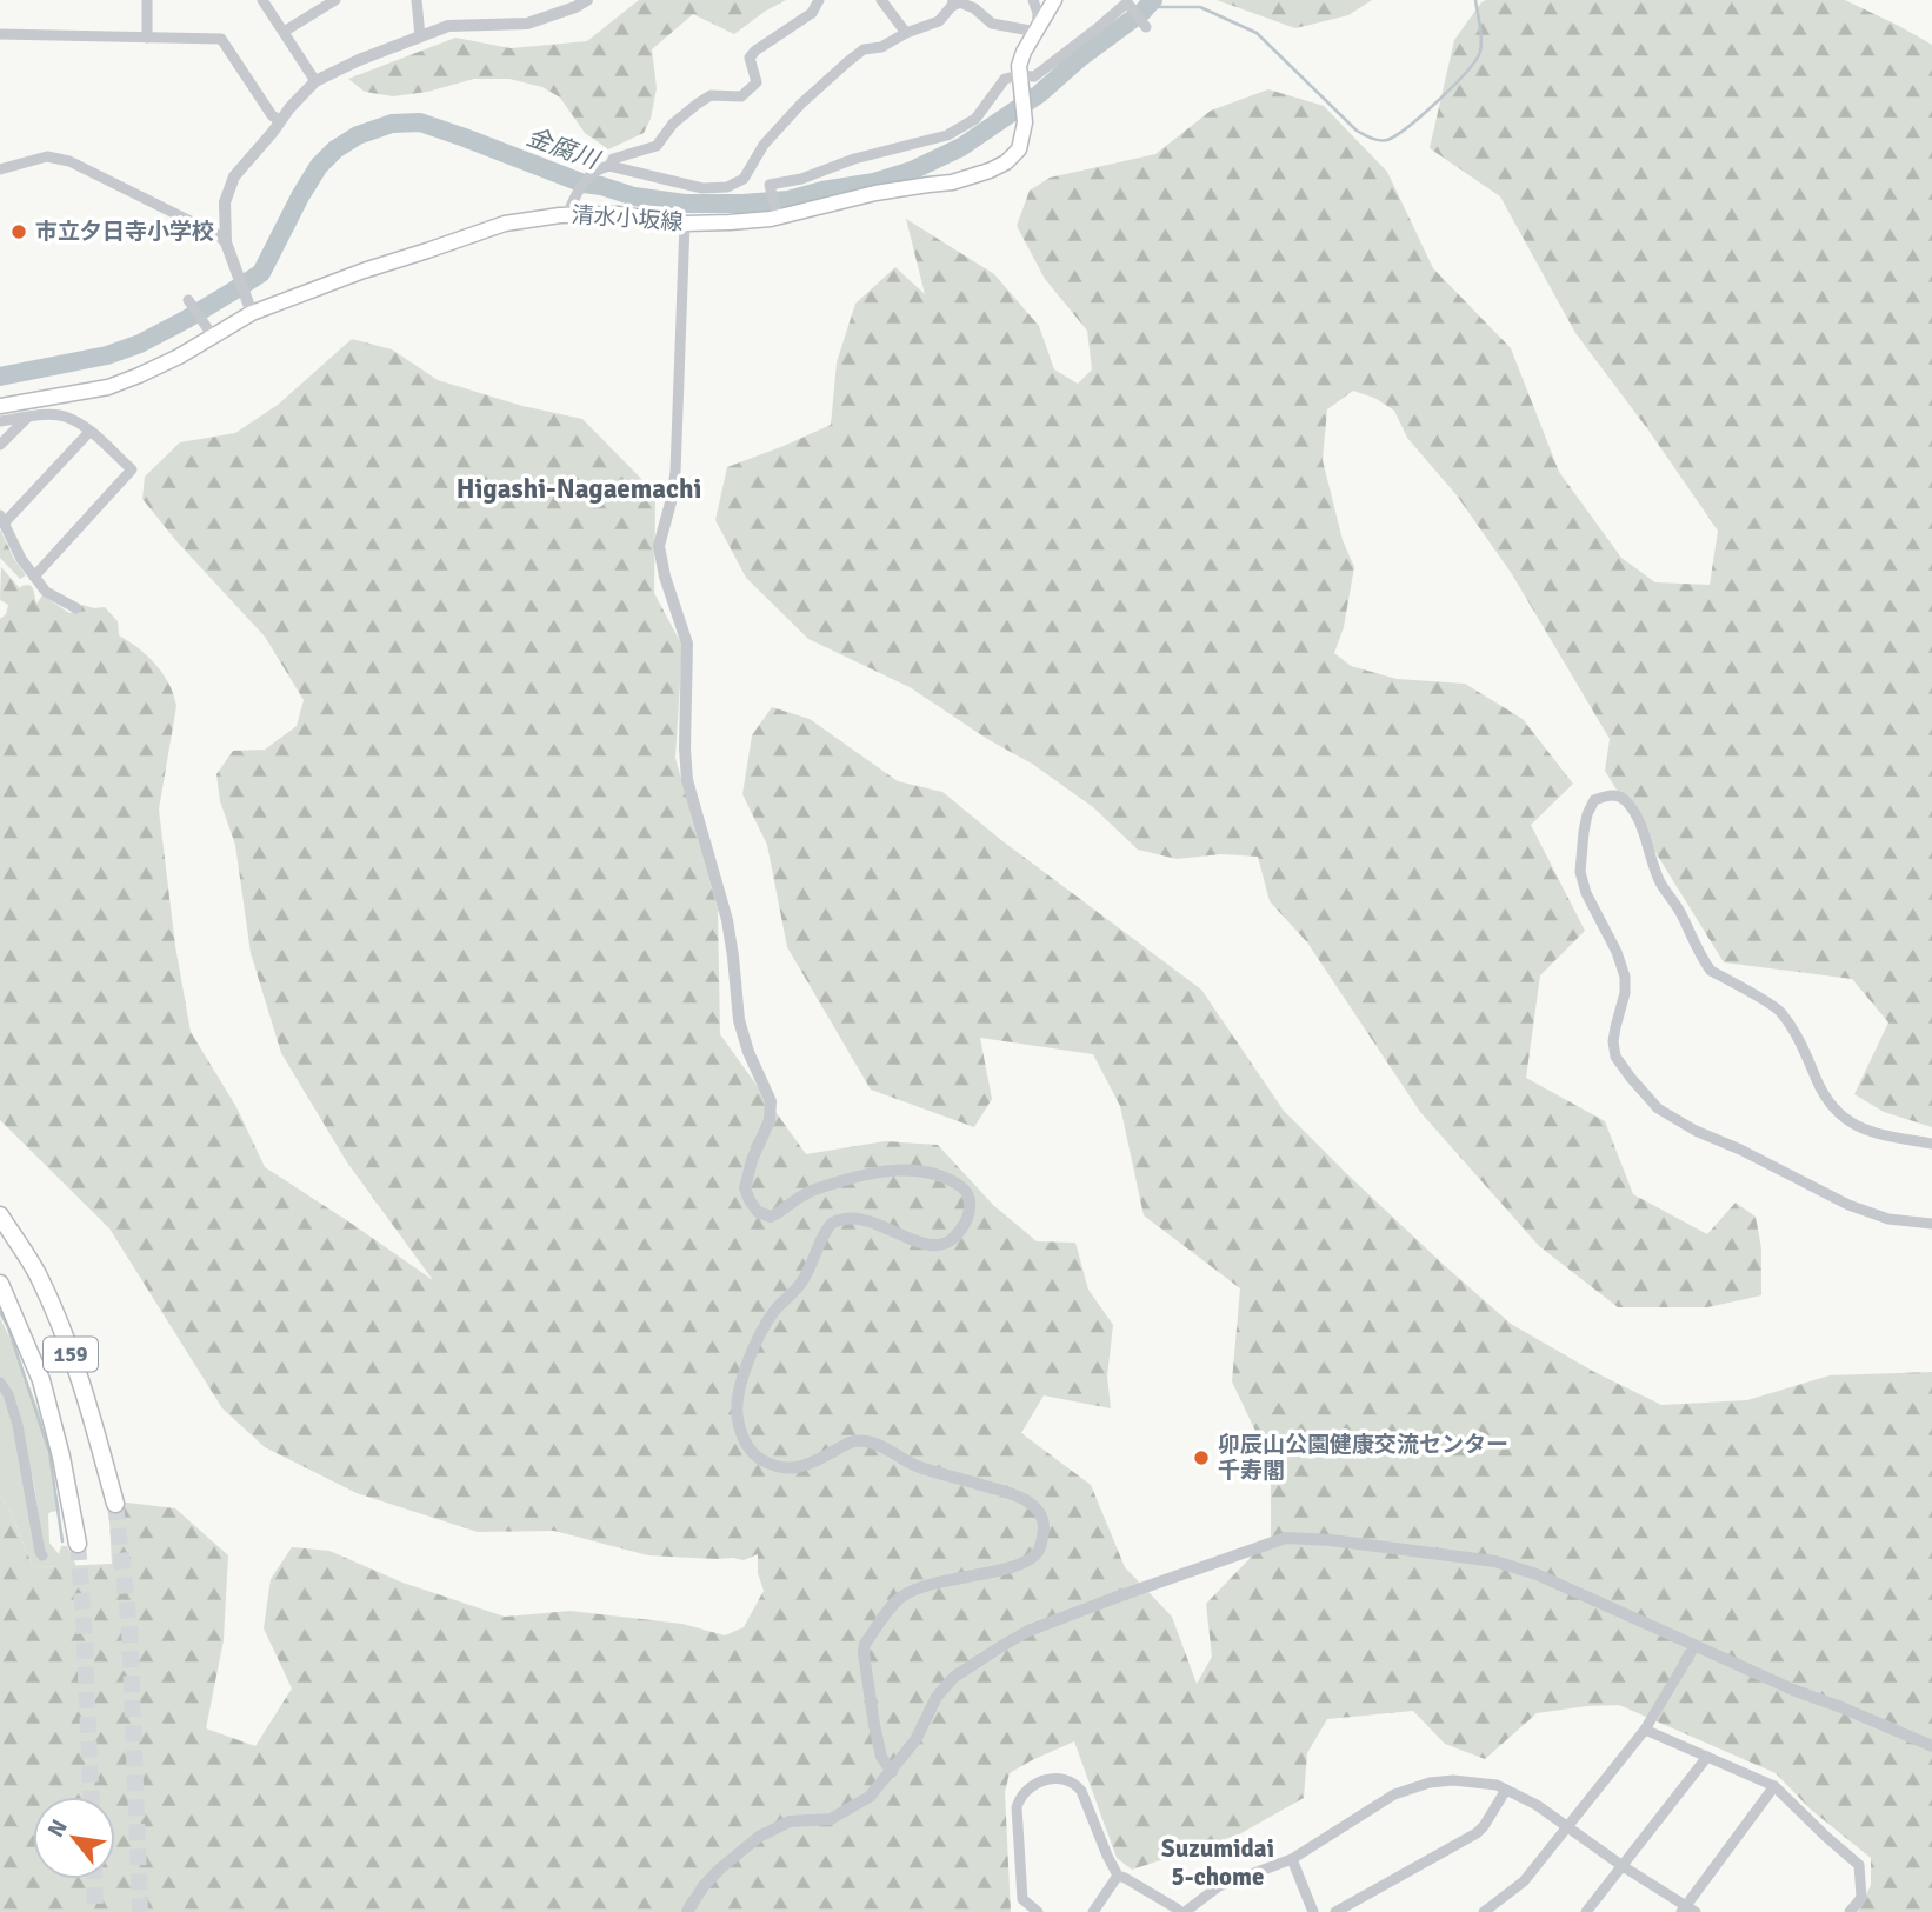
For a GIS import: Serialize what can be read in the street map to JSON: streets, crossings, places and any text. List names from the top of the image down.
{
  "streets": {
    "highway": ["159"],
    "main road": ["清水小坂線"]
  },
  "districts": ["Higashi-Nagaemachi", "Suzumidai 5-chome"],
  "water": ["金腐川"],
  "places": ["市立夕日寺小学校", "卯辰山公園健康交流センター 千寿閣"],
  "north": "top left"
}
